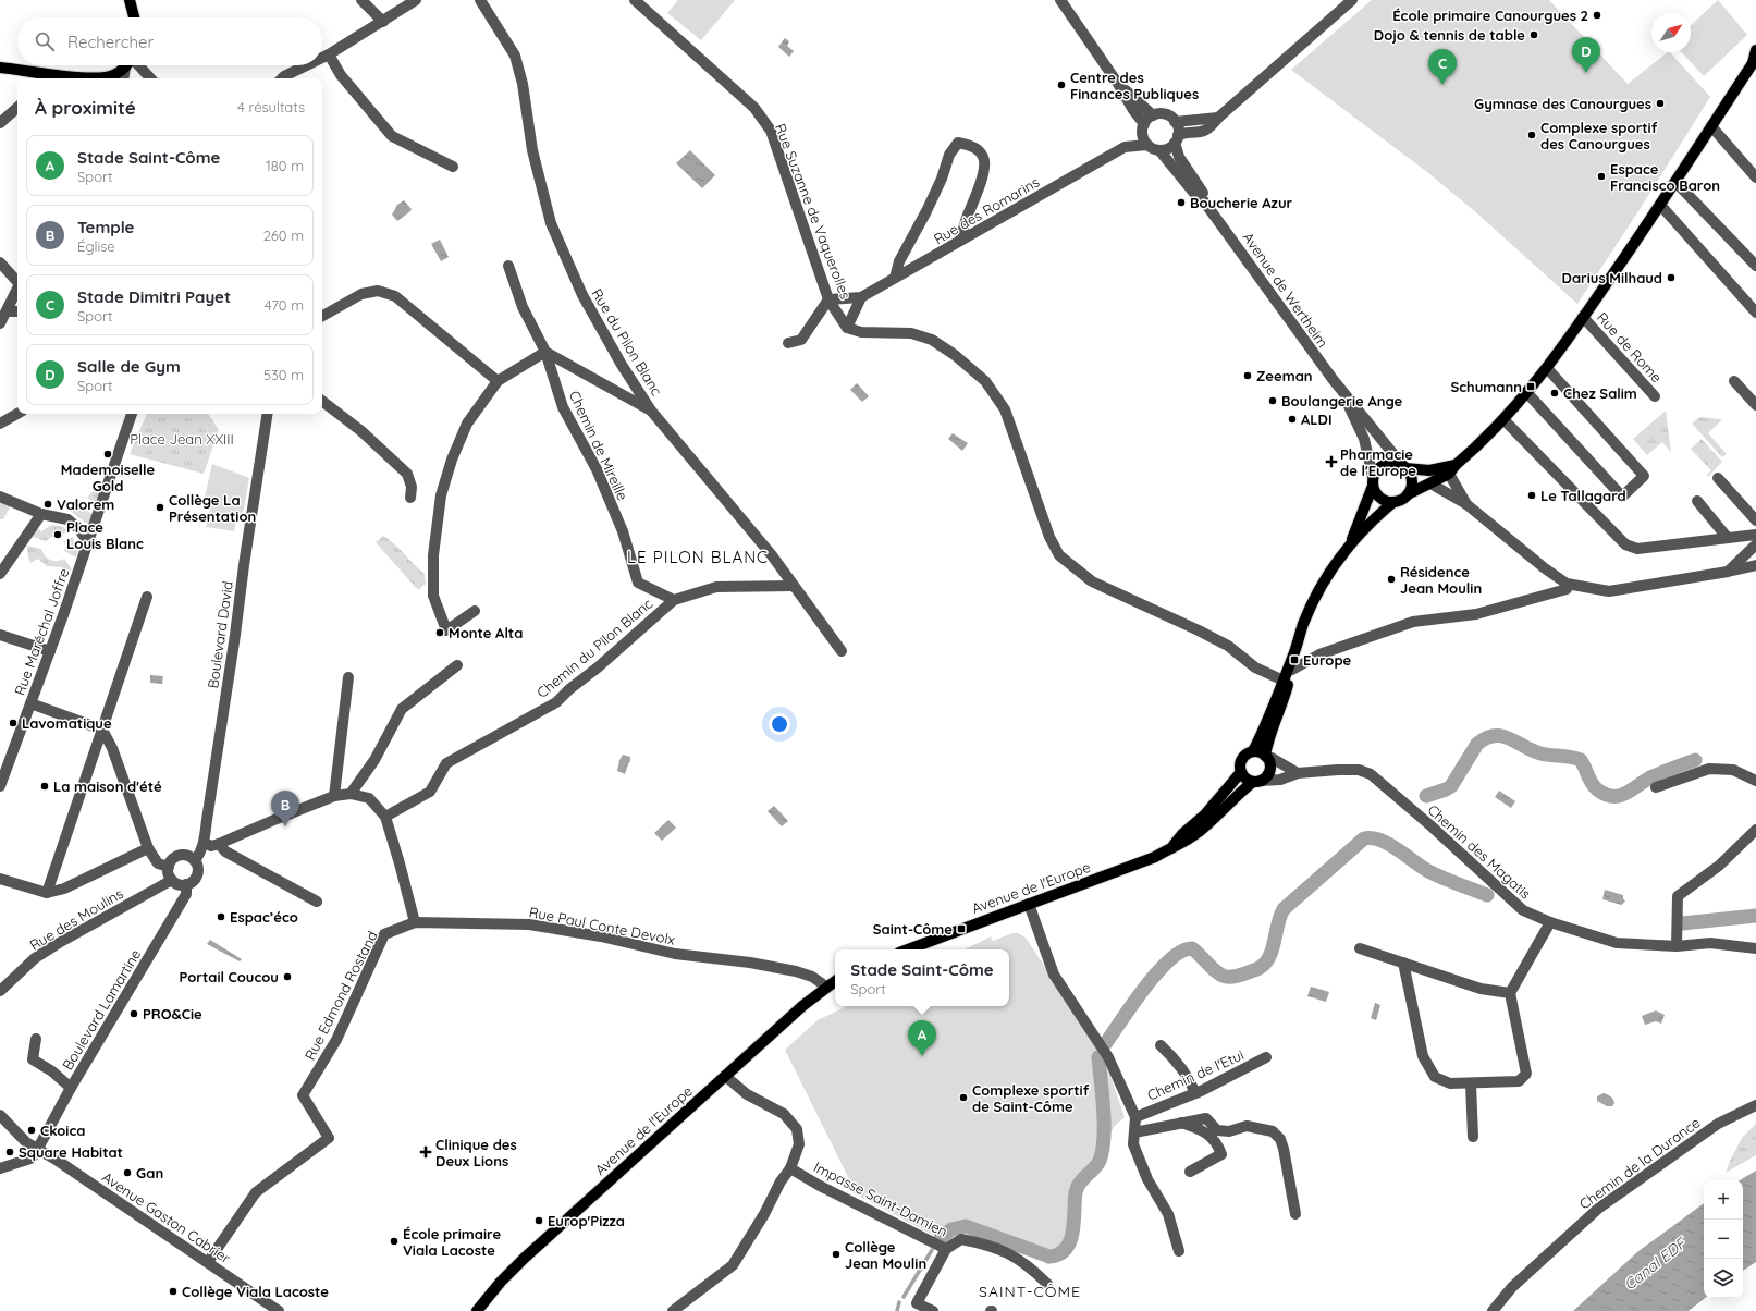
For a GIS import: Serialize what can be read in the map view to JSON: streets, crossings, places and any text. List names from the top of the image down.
{
  "streets": {
    "main road": ["Avenue de l'Europe"],
    "street": [
      "Rue des Romarins",
      "Rue Suzanne de Vaquerolles",
      "Avenue de Wertheim",
      "Rue du Pilon Blanc",
      "Rue de Rome",
      "Chemin de Mireille",
      "Rue Maréchal Joffre",
      "Boulevard David",
      "Chemin du Pilon Blanc",
      "Chemin des Magatis",
      "Rue des Moulins",
      "Rue Paul Conte Devolx",
      "Rue Edmond Rostand",
      "Boulevard Lamartine",
      "Chemin de l'Etui",
      "Chemin de la Durance",
      "Impasse Saint-Damien",
      "Avenue Gaston Cabrier"
    ]
  },
  "crossings": [
    ["Rue des Romarins", "Avenue de Wertheim"],
    ["Chemin de Mireille", "Chemin du Pilon Blanc"],
    ["Boulevard David", "Rue des Moulins"],
    ["Boulevard David", "Boulevard Lamartine"],
    ["Chemin des Magatis", "Avenue de l'Europe"],
    ["Avenue de l'Europe", "Rue Paul Conte Devolx"],
    ["Rue des Moulins", "Boulevard Lamartine"],
    ["Rue Paul Conte Devolx", "Rue Edmond Rostand"],
    ["Rue Edmond Rostand", "Avenue Gaston Cabrier"],
    ["Boulevard Lamartine", "Avenue Gaston Cabrier"]
  ],
  "districts": ["LE PILON BLANC", "SAINT-CÔME"],
  "water": ["Canal EDF"],
  "parks": ["Place Jean XXIII"],
  "places": {
    "other": [
      "École primaire Canourgues 2",
      "Dojo & tennis de table",
      "Centre des Finances Publiques",
      "Gymnase des Canourgues",
      "Complexe sportif des Canourgues",
      "Espace Francisco Baron",
      "Boucherie Azur",
      "Darius Milhaud",
      "Zeeman",
      "Chez Salim",
      "Boulangerie Ange",
      "ALDI",
      "Mademoiselle Gold",
      "Le Tallagard",
      "Valorem",
      "Collège La Présentation",
      "Place Louis Blanc",
      "Résidence Jean Moulin",
      "Monte Alta",
      "Lavomatique",
      "La maison d'été",
      "Espac’éco",
      "Portail Coucou",
      "PRO&Cie",
      "Complexe sportif de Saint-Côme",
      "Ckoica",
      "Square Habitat",
      "Gan",
      "Europ'Pizza",
      "École primaire Viala Lacoste",
      "Collège Jean Moulin",
      "Collège Viala Lacoste"
    ],
    "transit": ["Schumann", "Europe", "Saint-Côme"],
    "health": ["Pharmacie de l'Europe", "Clinique des Deux Lions"]
  },
  "north": "top right",
  "page": {
    "search": "Rechercher",
    "pins": [
      "D",
      "C",
      "B",
      "A"
    ],
    "heading": ["À proximité", "4 résultats"],
    "list": [
      {
        "mark": "A",
        "name": "Stade Saint-Côme",
        "note": "Sport",
        "value": "180 m"
      },
      {
        "mark": "B",
        "name": "Temple",
        "note": "Église",
        "value": "260 m"
      },
      {
        "mark": "C",
        "name": "Stade Dimitri Payet",
        "note": "Sport",
        "value": "470 m"
      },
      {
        "mark": "D",
        "name": "Salle de Gym",
        "note": "Sport",
        "value": "530 m"
      }
    ],
    "popup": ["Stade Saint-Côme", "Sport"],
    "map_buttons": ["+", "−"]
  }
}
